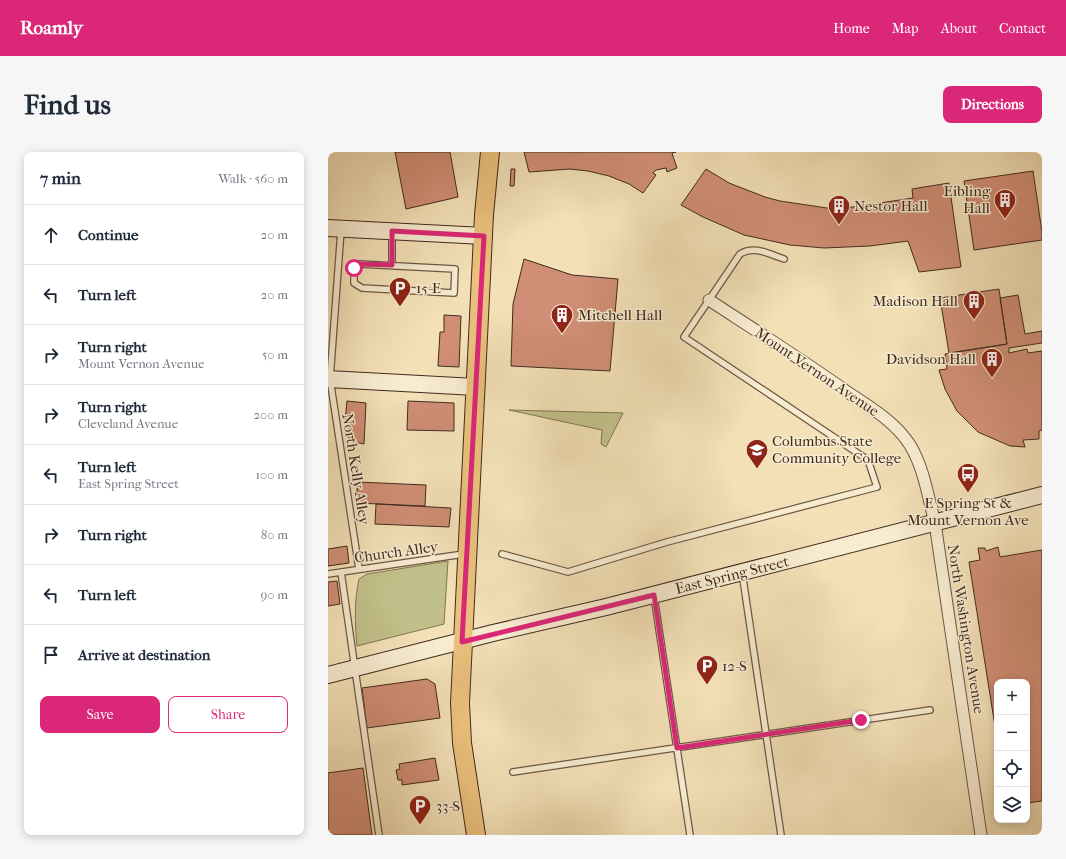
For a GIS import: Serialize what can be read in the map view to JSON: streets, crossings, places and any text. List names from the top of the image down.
{
  "streets": {
    "main road": ["East Spring Street"],
    "street": ["Mount Vernon Avenue", "North Washington Avenue"],
    "lane": ["North Kelly Alley", "Church Alley"]
  },
  "crossings": [
    ["Mount Vernon Avenue", "East Spring Street"],
    ["Mount Vernon Avenue", "North Washington Avenue"],
    ["North Kelly Alley", "Church Alley"],
    ["East Spring Street", "North Washington Avenue"]
  ],
  "places": {
    "building": [
      "Eibling Hall",
      "Nestor Hall",
      "Madison Hall",
      "Mitchell Hall",
      "Davidson Hall"
    ],
    "parking": ["15-E", "12-S", "33-S"],
    "school or university": ["Columbus State Community College"],
    "bus stop": ["E Spring St & Mount Vernon Ave"]
  },
  "page": {
    "header": "Roamly",
    "nav": [
      "Home",
      "Map",
      "About",
      "Contact"
    ],
    "buttons": [
      "Directions",
      ["Save", "Share"]
    ],
    "title": "Find us",
    "heading": ["7 min", "Walk · 560 m"],
    "list": [
      ["Continue", "20 m"],
      ["Turn left", "20 m"],
      ["Turn right", "Mount Vernon Avenue", "50 m"],
      ["Turn right", "Cleveland Avenue", "200 m"],
      ["Turn left", "East Spring Street", "100 m"],
      ["Turn right", "80 m"],
      ["Turn left", "90 m"],
      "Arrive at destination"
    ],
    "map_buttons": ["+", "−"]
  }
}
